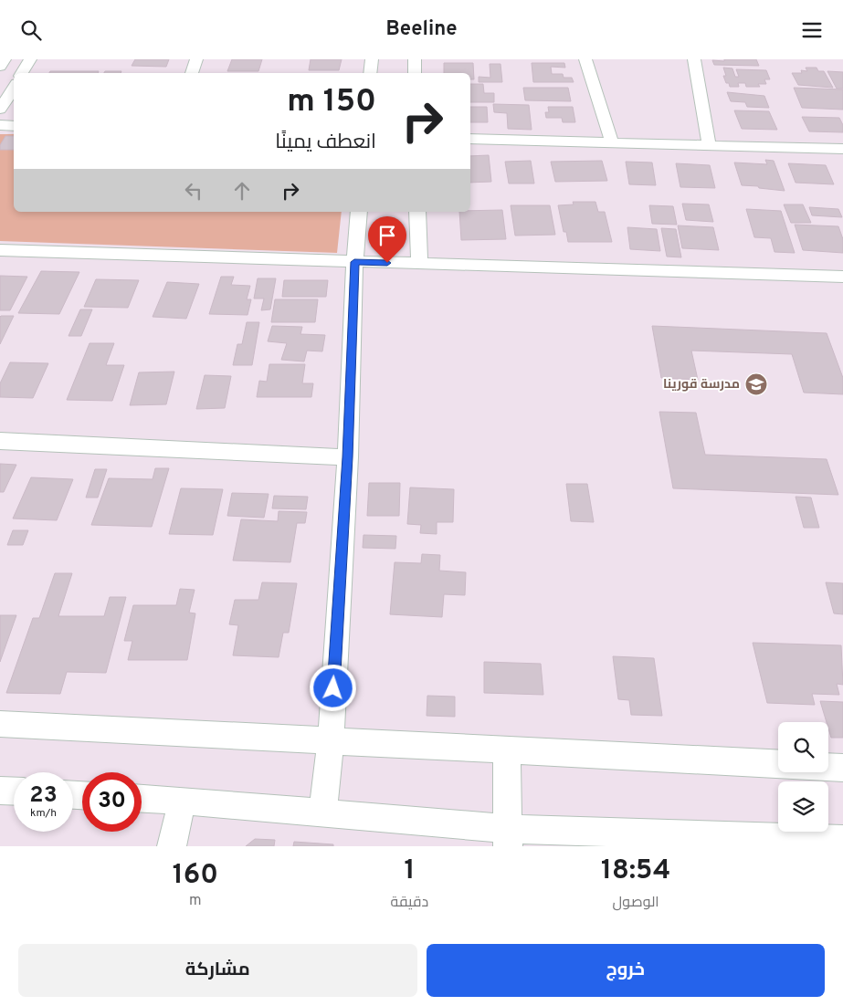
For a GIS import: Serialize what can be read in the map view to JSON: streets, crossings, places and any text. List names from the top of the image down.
{
  "places": {
    "school or university": ["مدرسة قورينا"]
  },
  "page": {
    "header": "Beeline",
    "turn": ["150 m", "انعطف يمينًا"],
    "speed": "23 km/h",
    "limit": "30",
    "eta": [
      "18:54",
      "الوصول",
      "1",
      "دقيقة",
      "160",
      "m"
    ],
    "buttons": ["خروج", "مشاركة"]
  }
}
